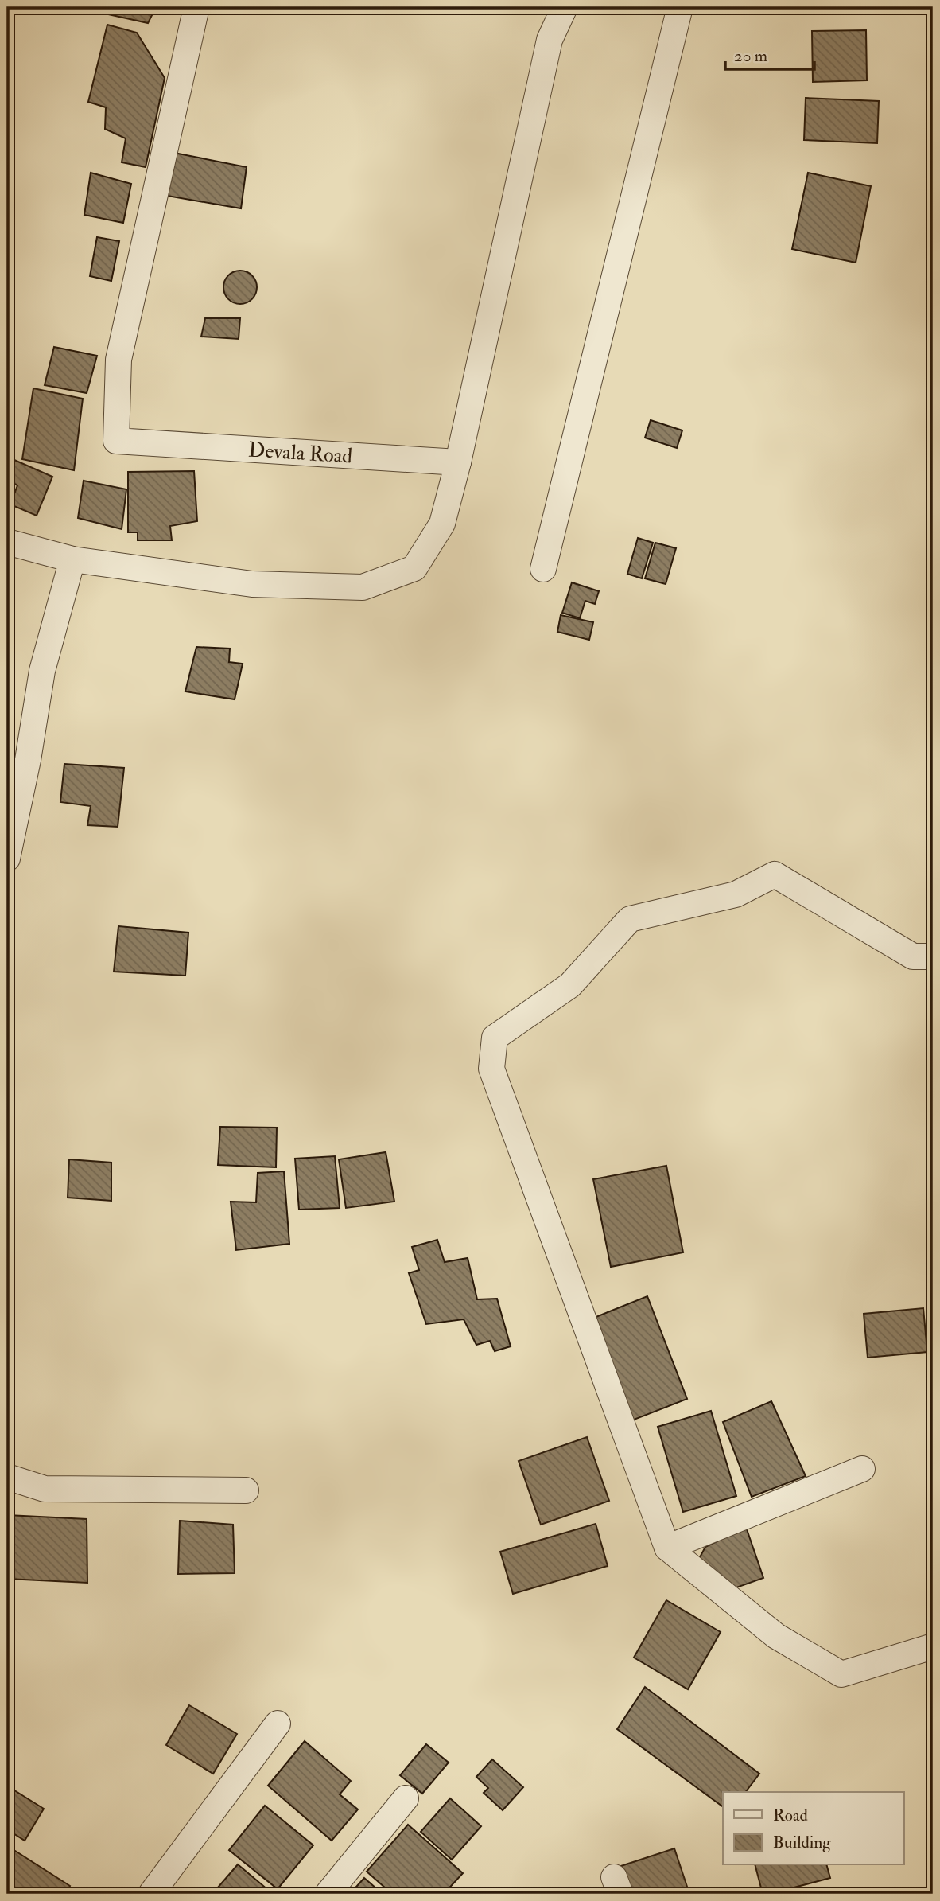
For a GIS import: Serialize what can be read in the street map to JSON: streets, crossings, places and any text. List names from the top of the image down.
{
  "streets": {
    "street": ["Devala Road"]
  },
  "legend": ["Road", "Building"],
  "scale_bar": "20 m"
}
